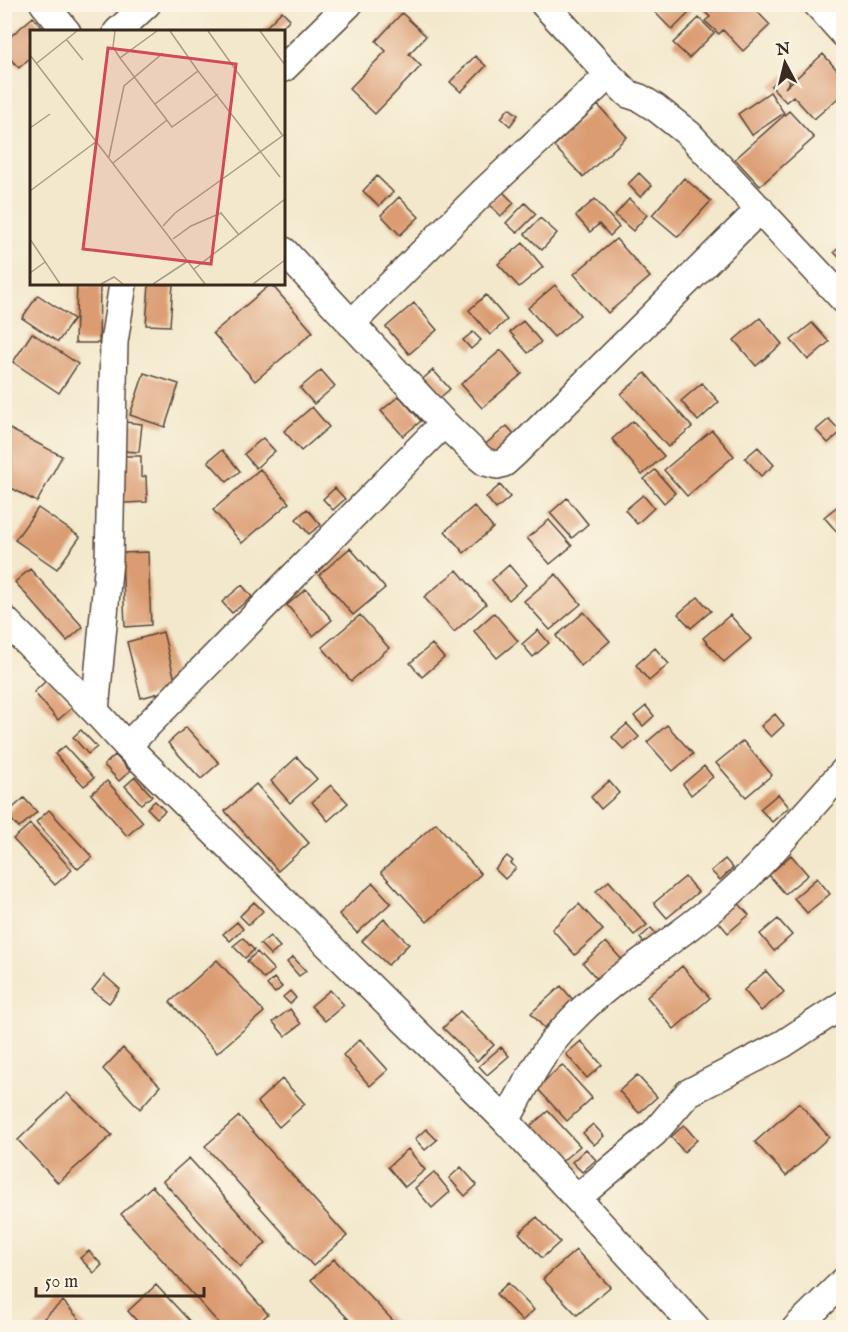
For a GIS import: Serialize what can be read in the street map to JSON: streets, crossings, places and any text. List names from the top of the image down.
{
  "scale_bar": "50 m",
  "north": "top"
}
